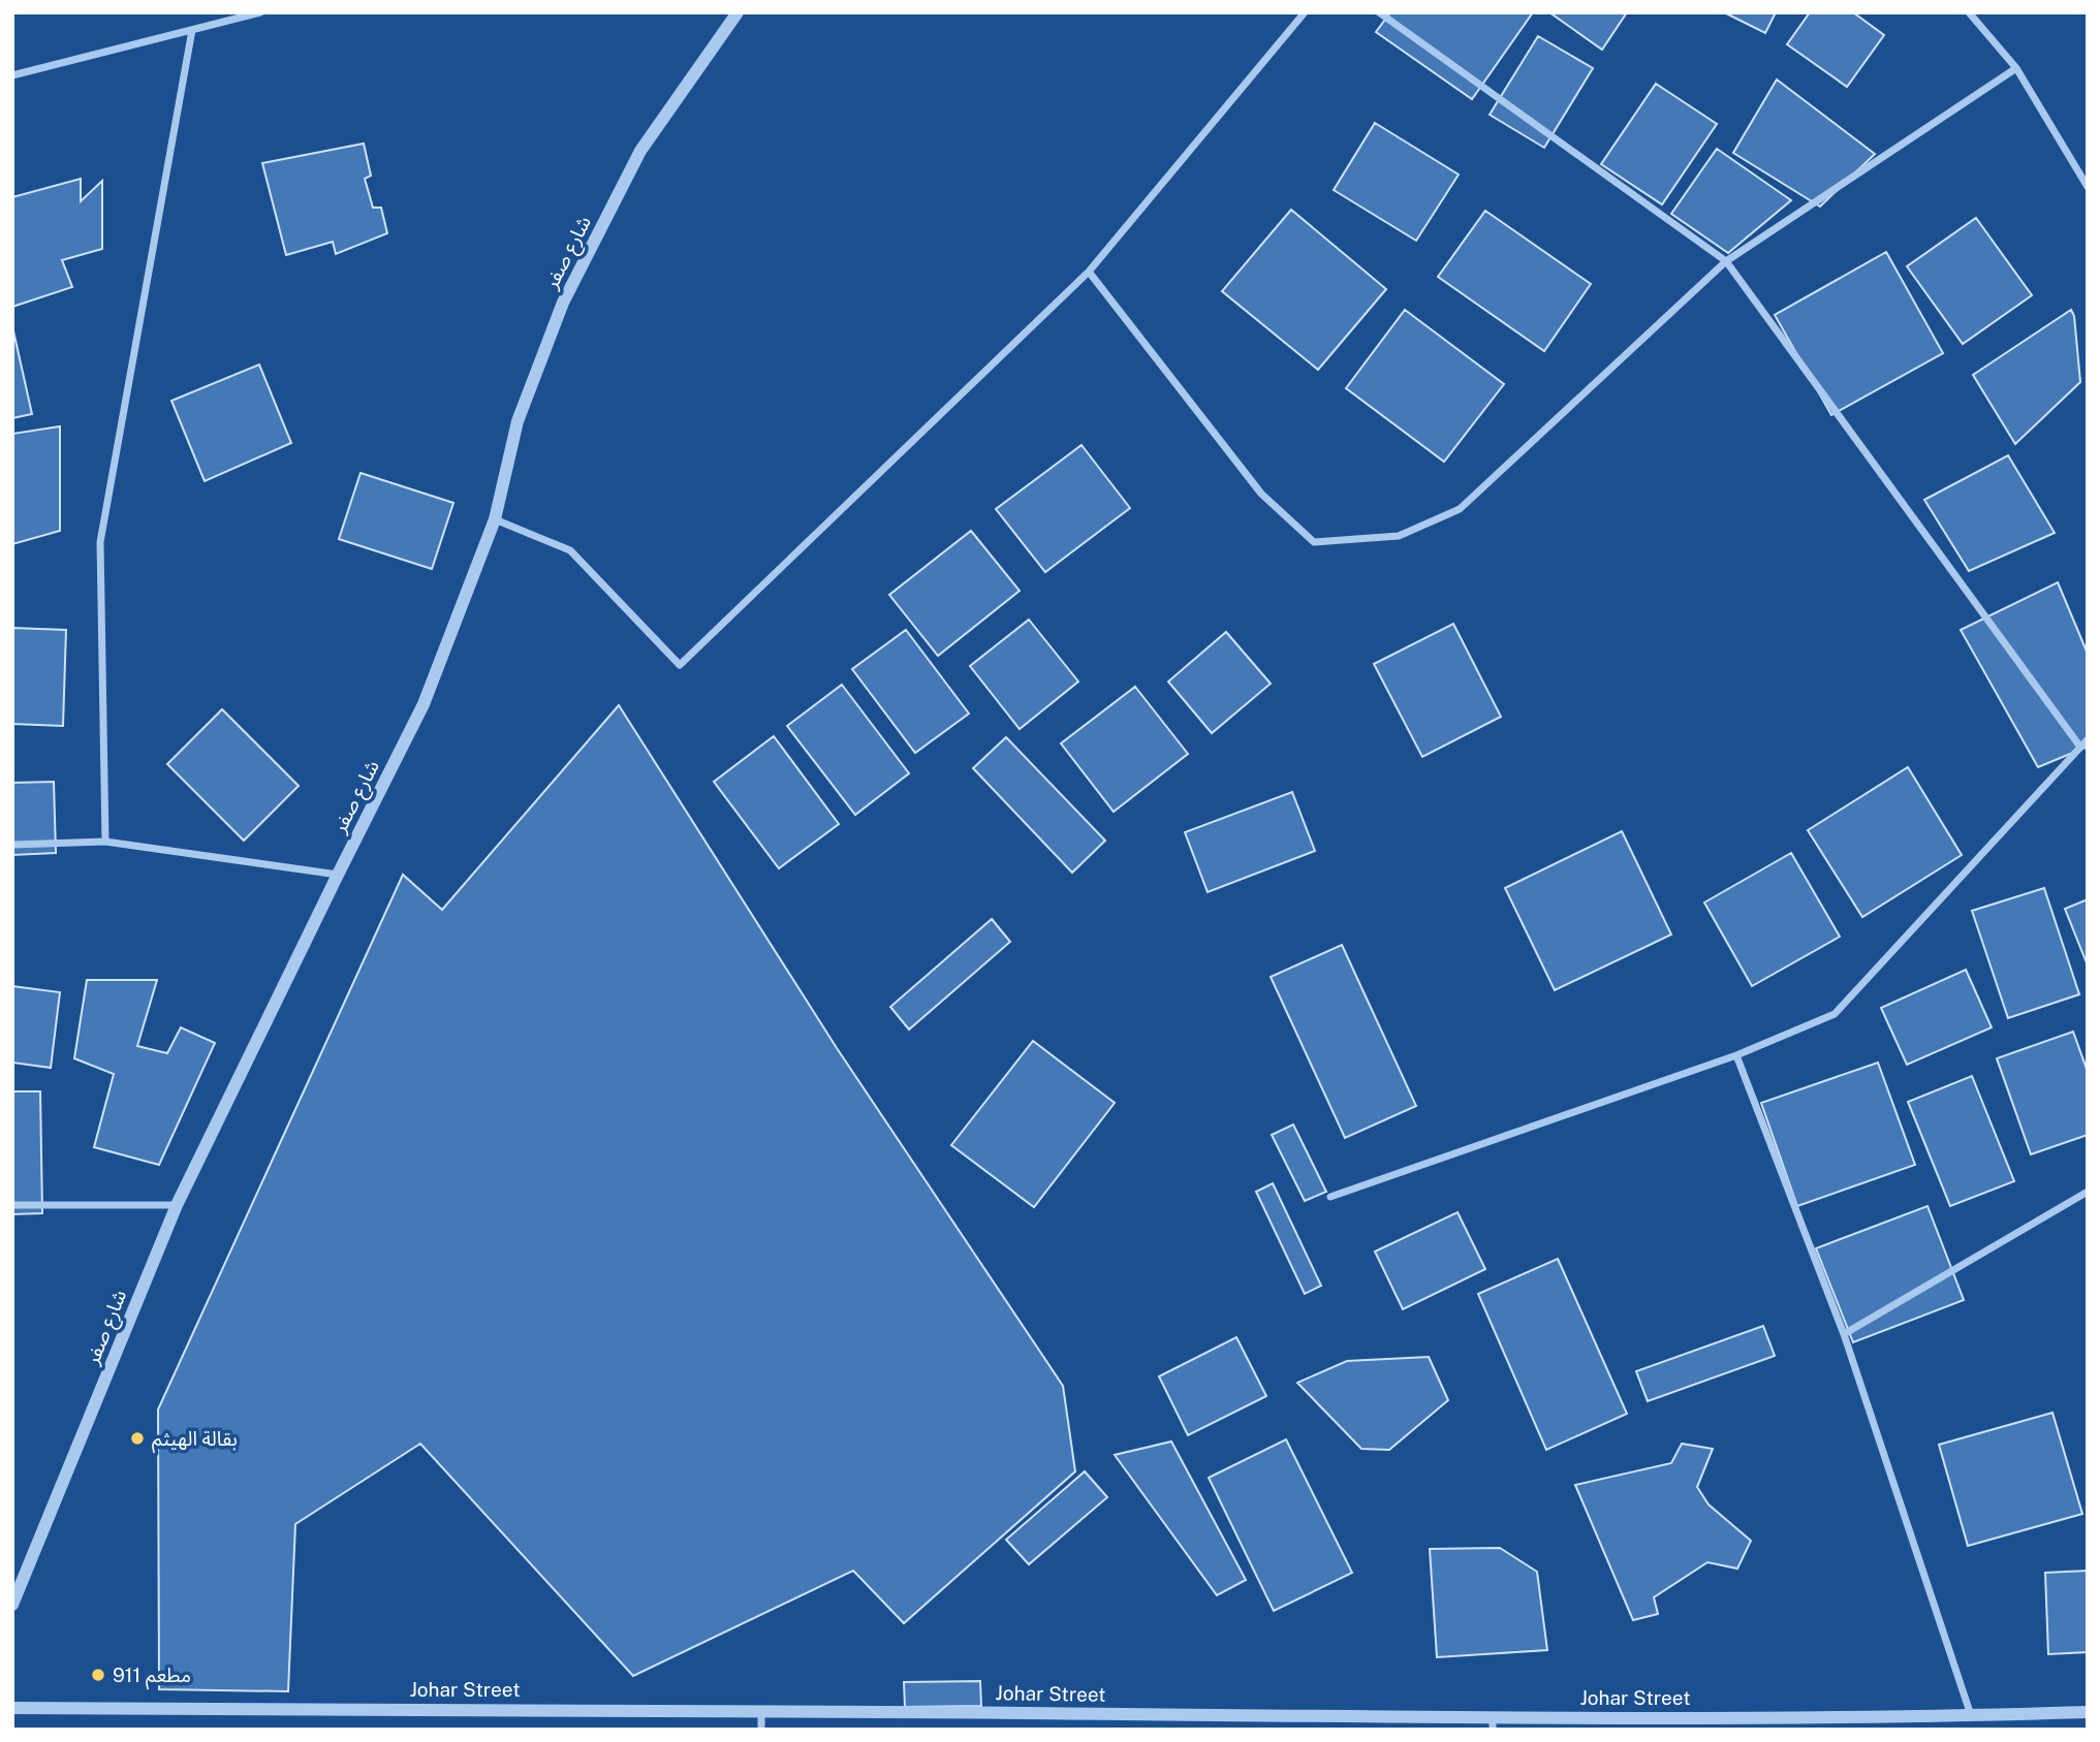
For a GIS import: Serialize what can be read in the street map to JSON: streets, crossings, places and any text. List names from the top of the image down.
{
  "streets": {
    "street": ["شارع صفر", "Johar Street"]
  },
  "places": ["بقالة الهيثم", "مطعم 911"]
}
